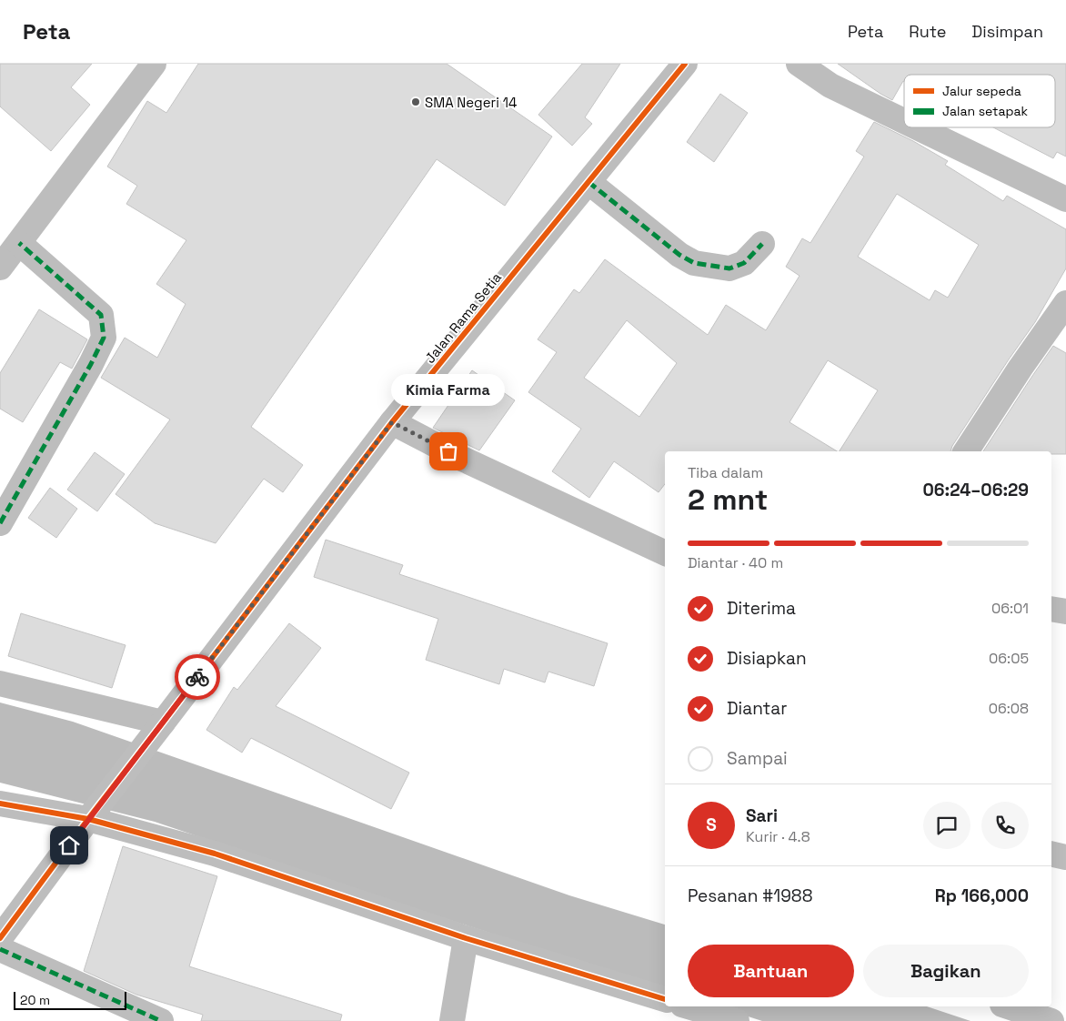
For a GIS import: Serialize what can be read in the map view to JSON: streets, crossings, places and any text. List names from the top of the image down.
{
  "streets": {
    "street": ["Jalan Rama Setia"]
  },
  "places": ["SMA Negeri 14", "Kimia Farma"],
  "legend": ["Jalur sepeda", "Jalan setapak"],
  "scale_bar": "20 m",
  "page": {
    "header": "Peta",
    "nav": ["Peta", "Rute", "Disimpan"],
    "bubble": "Kimia Farma",
    "heading": ["2 mnt", "Tiba dalam", "06:24–06:29"],
    "panel": [
      "Sari",
      "Kurir · 4.8",
      "Pesanan #1988",
      "Rp 166,000"
    ],
    "bar": "Diantar · 40 m",
    "list": [
      ["Diterima", "06:01"],
      ["Disiapkan", "06:05"],
      ["Diantar", "06:08"],
      "Sampai"
    ],
    "round": "S",
    "buttons": ["Bantuan", "Bagikan"],
    "scale": "20 m"
  }
}
